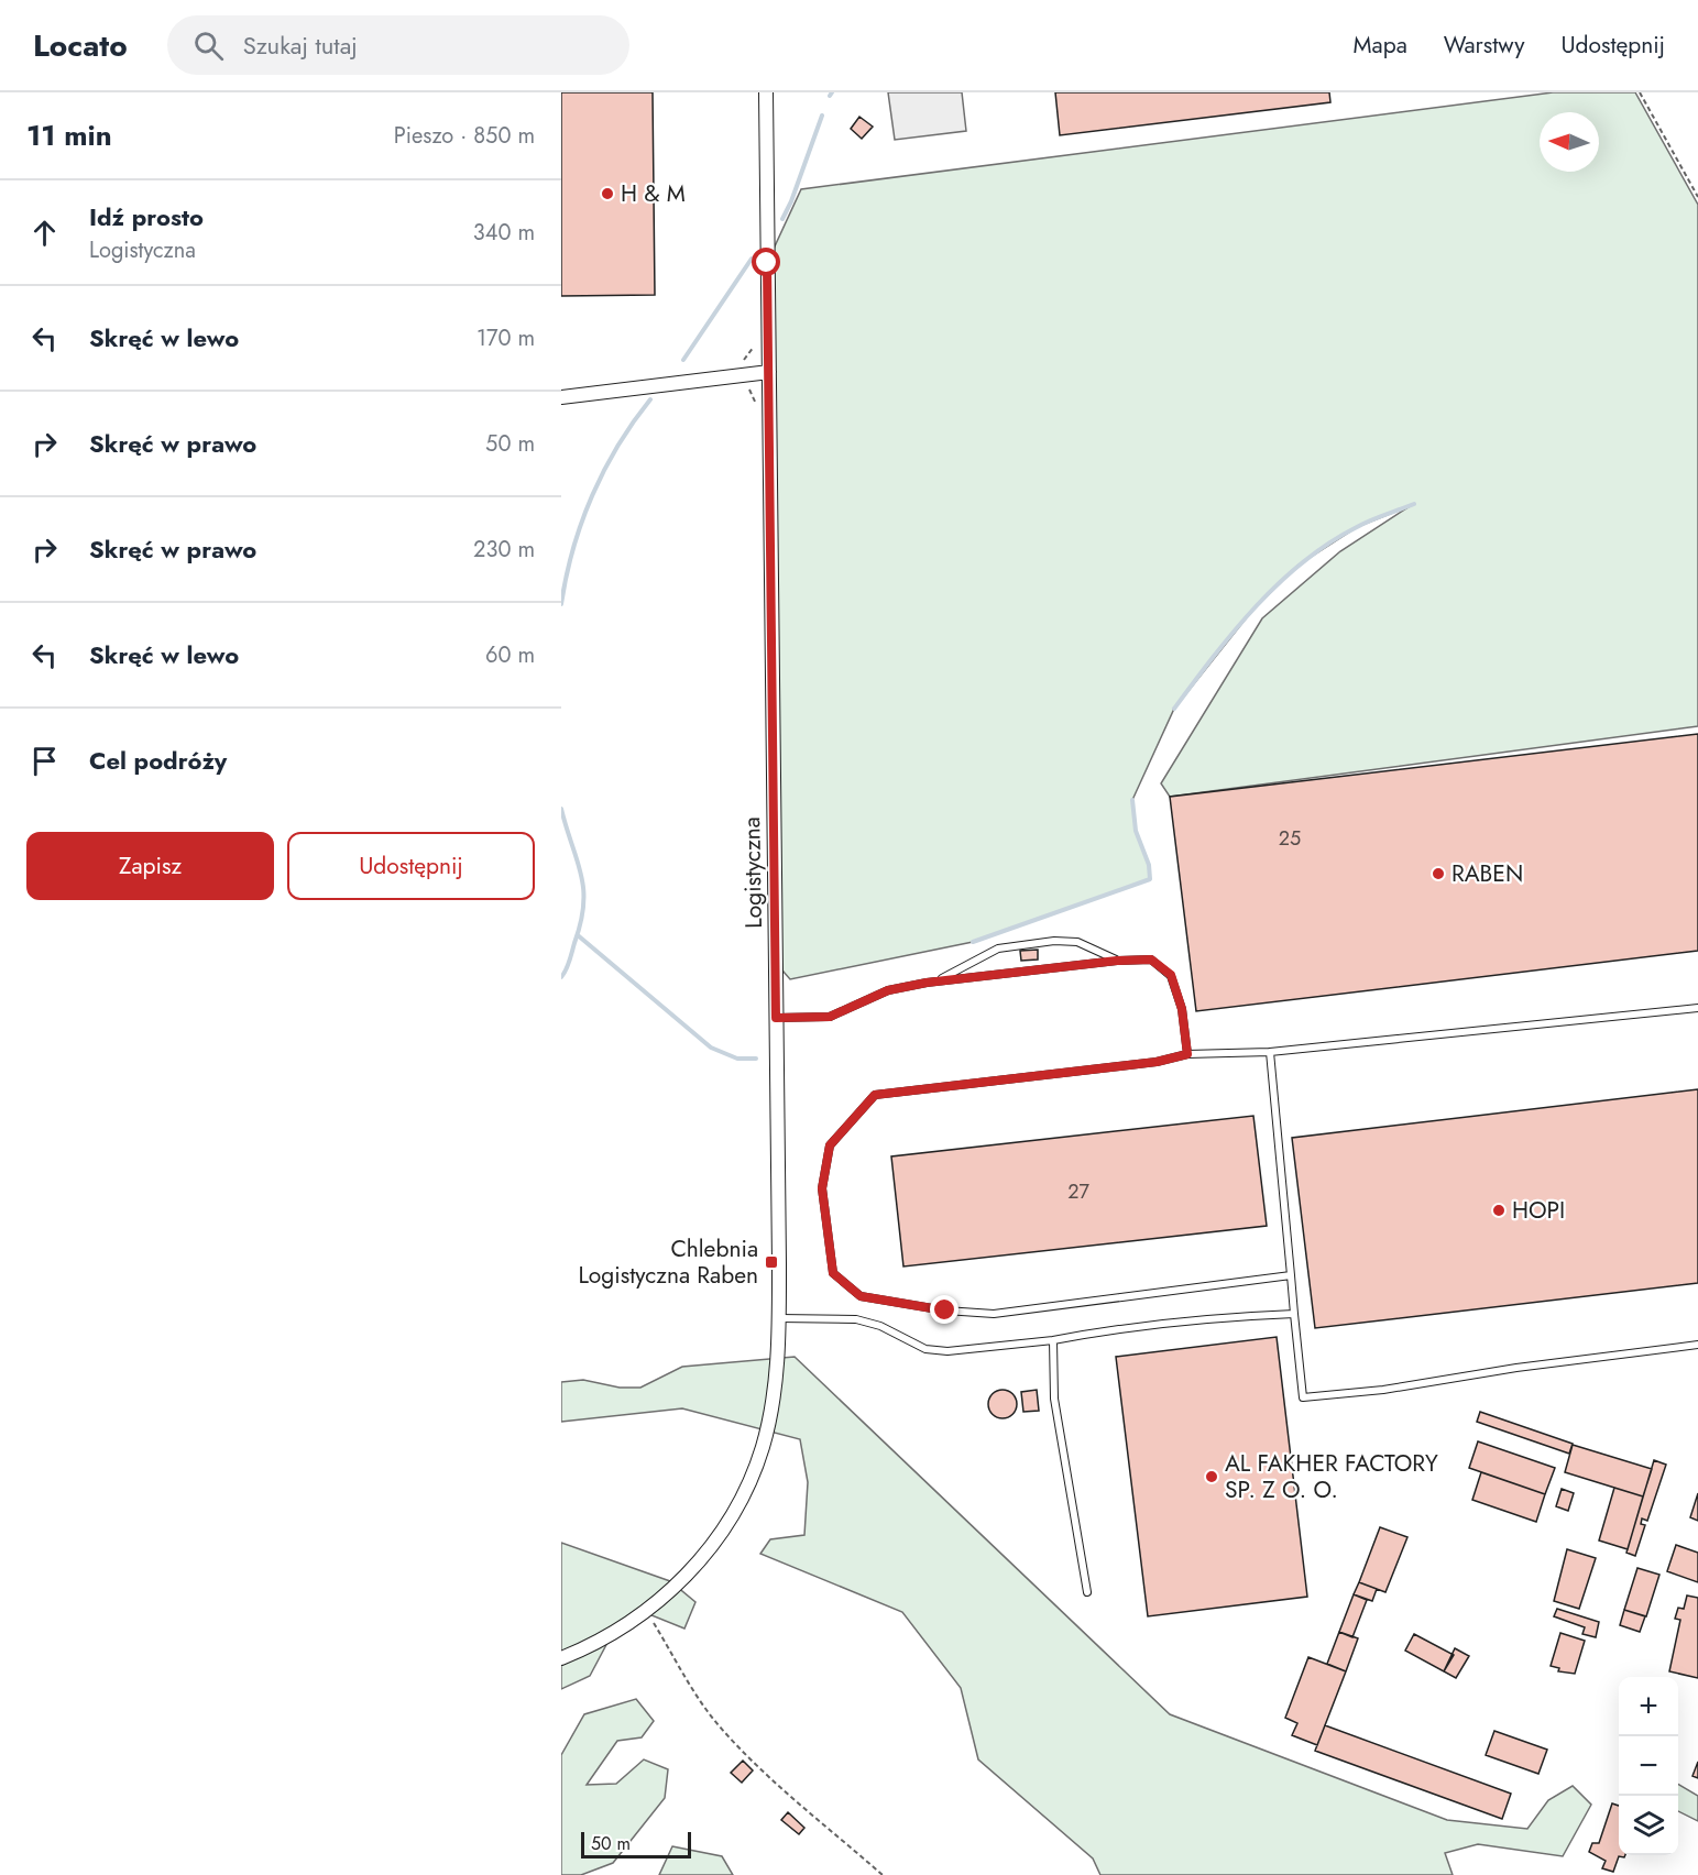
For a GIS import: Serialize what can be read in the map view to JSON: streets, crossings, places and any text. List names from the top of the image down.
{
  "streets": {
    "street": ["Logistyczna"]
  },
  "places": {
    "other": [
      "H & M",
      "RABEN",
      "HOPI",
      "AL FAKHER FACTORY SP. Z O. O."
    ],
    "transit": ["Chlebnia Logistyczna Raben"]
  },
  "house_numbers": ["25", "27"],
  "scale_bar": "50 m",
  "north": "left",
  "page": {
    "header": "Locato",
    "search": "Szukaj tutaj",
    "nav": ["Mapa", "Warstwy", "Udostępnij"],
    "heading": ["11 min", "Pieszo · 850 m"],
    "list": [
      ["Idź prosto", "Logistyczna", "340 m"],
      ["Skręć w lewo", "170 m"],
      ["Skręć w prawo", "50 m"],
      ["Skręć w prawo", "230 m"],
      ["Skręć w lewo", "60 m"],
      "Cel podróży"
    ],
    "buttons": ["Zapisz", "Udostępnij"],
    "map_buttons": ["+", "−"],
    "scale": "50 m"
  }
}
